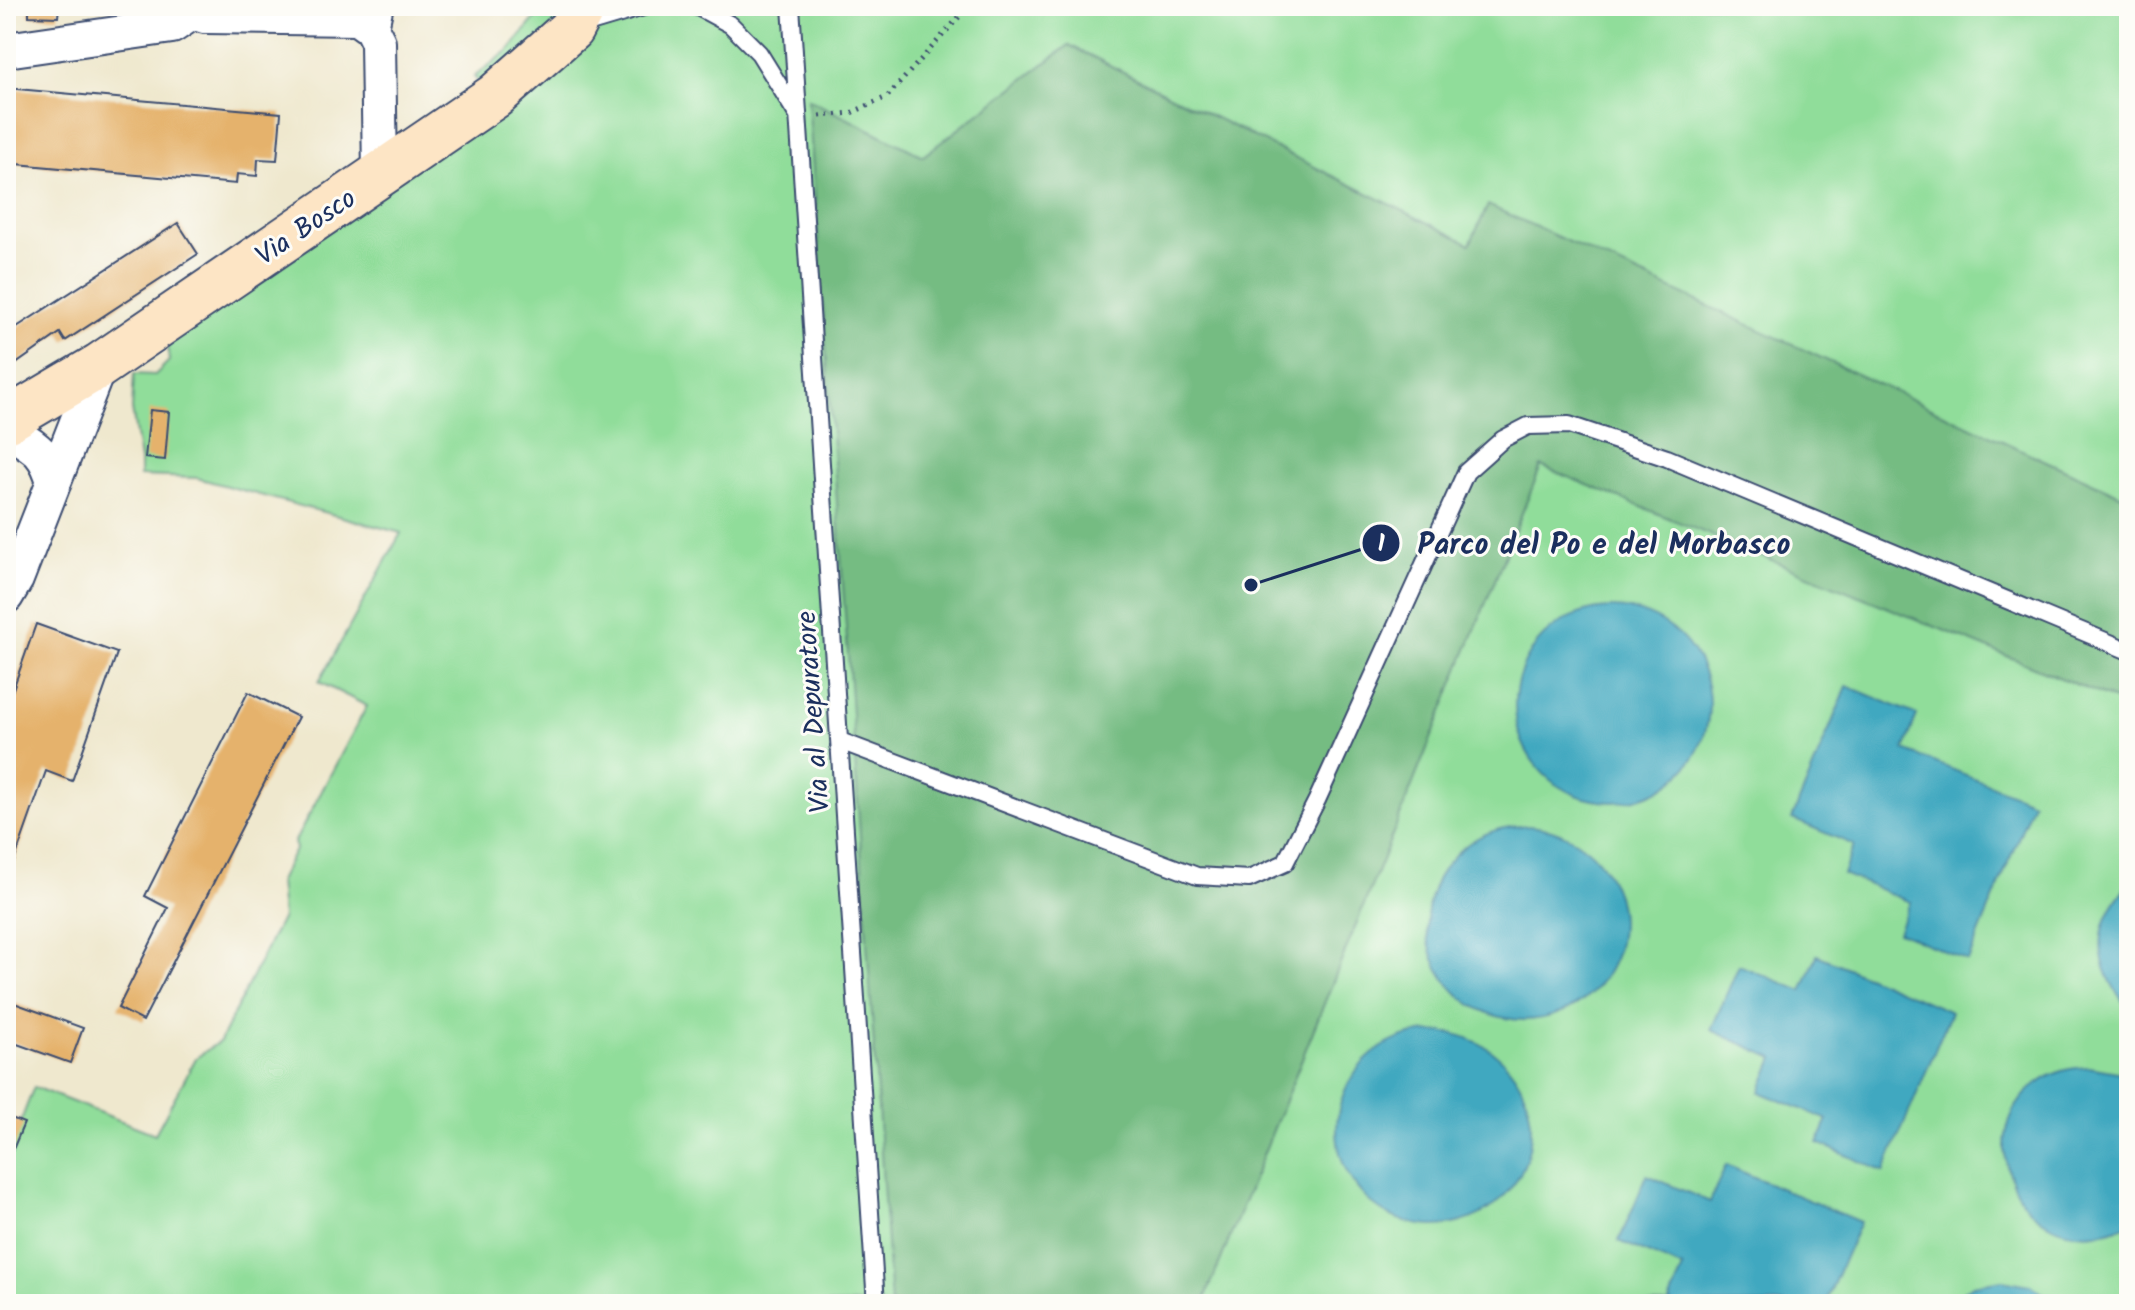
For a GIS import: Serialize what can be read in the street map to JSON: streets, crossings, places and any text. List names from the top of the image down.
{
  "streets": {
    "street": ["Via Bosco"],
    "lane": ["Via al Depuratore"]
  },
  "places": ["Parco del Po e del Morbasco"]
}
